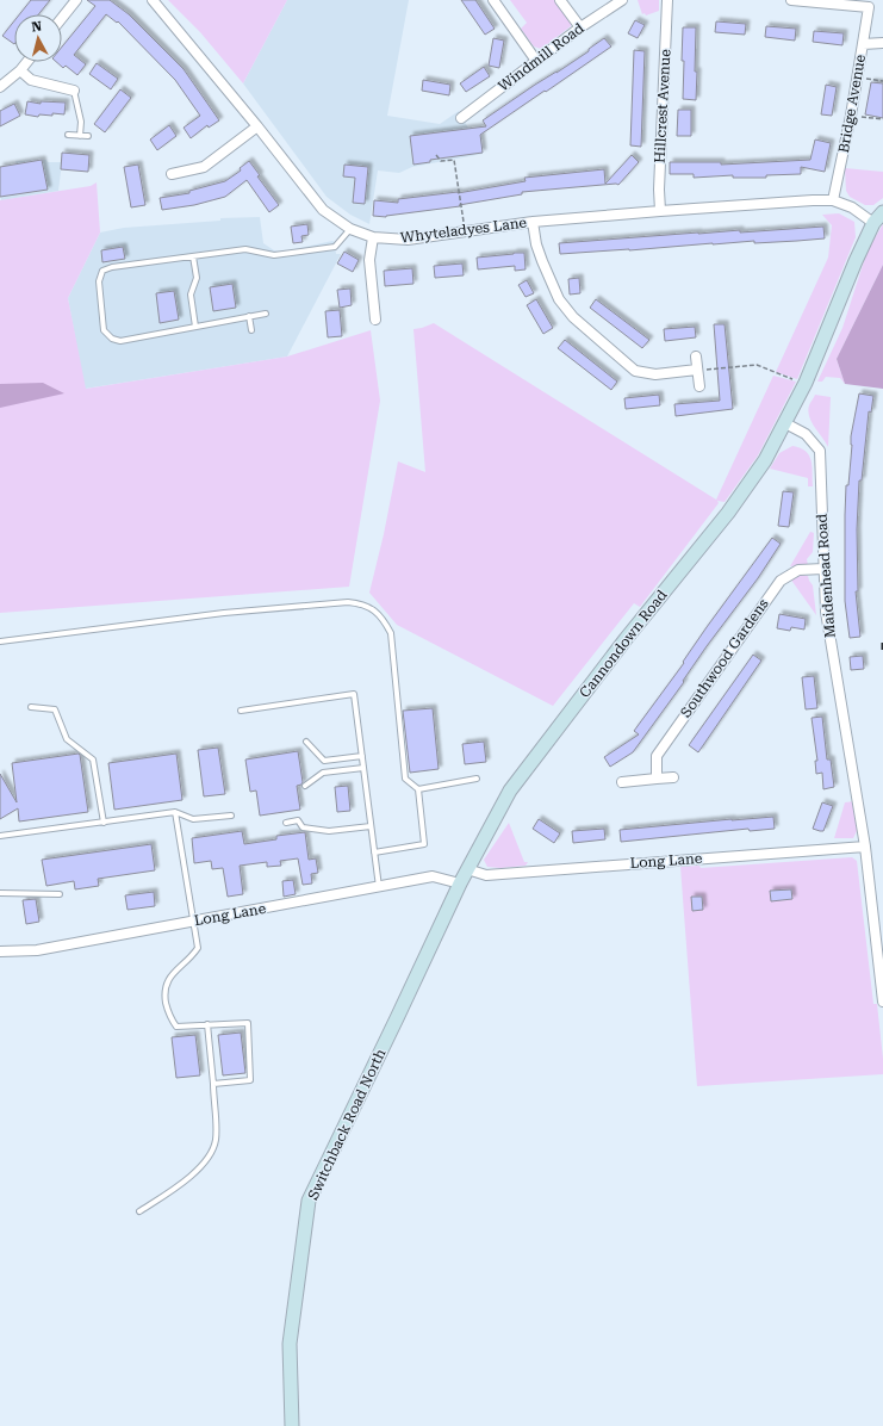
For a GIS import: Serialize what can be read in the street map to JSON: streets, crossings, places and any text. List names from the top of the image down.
{
  "streets": {
    "main road": ["Cannondown Road", "Switchback Road North"],
    "street": [
      "Windmill Road",
      "Bridge Avenue",
      "Hillcrest Avenue",
      "Whyteladyes Lane",
      "Maidenhead Road",
      "Southwood Gardens",
      "Long Lane"
    ]
  },
  "crossings": [
    ["Bridge Avenue", "Whyteladyes Lane"],
    ["Hillcrest Avenue", "Whyteladyes Lane"],
    ["Maidenhead Road", "Cannondown Road"],
    ["Maidenhead Road", "Southwood Gardens"],
    ["Maidenhead Road", "Long Lane"],
    ["Cannondown Road", "Long Lane"],
    ["Cannondown Road", "Switchback Road North"],
    ["Long Lane", "Switchback Road North"]
  ],
  "north": "top"
}
